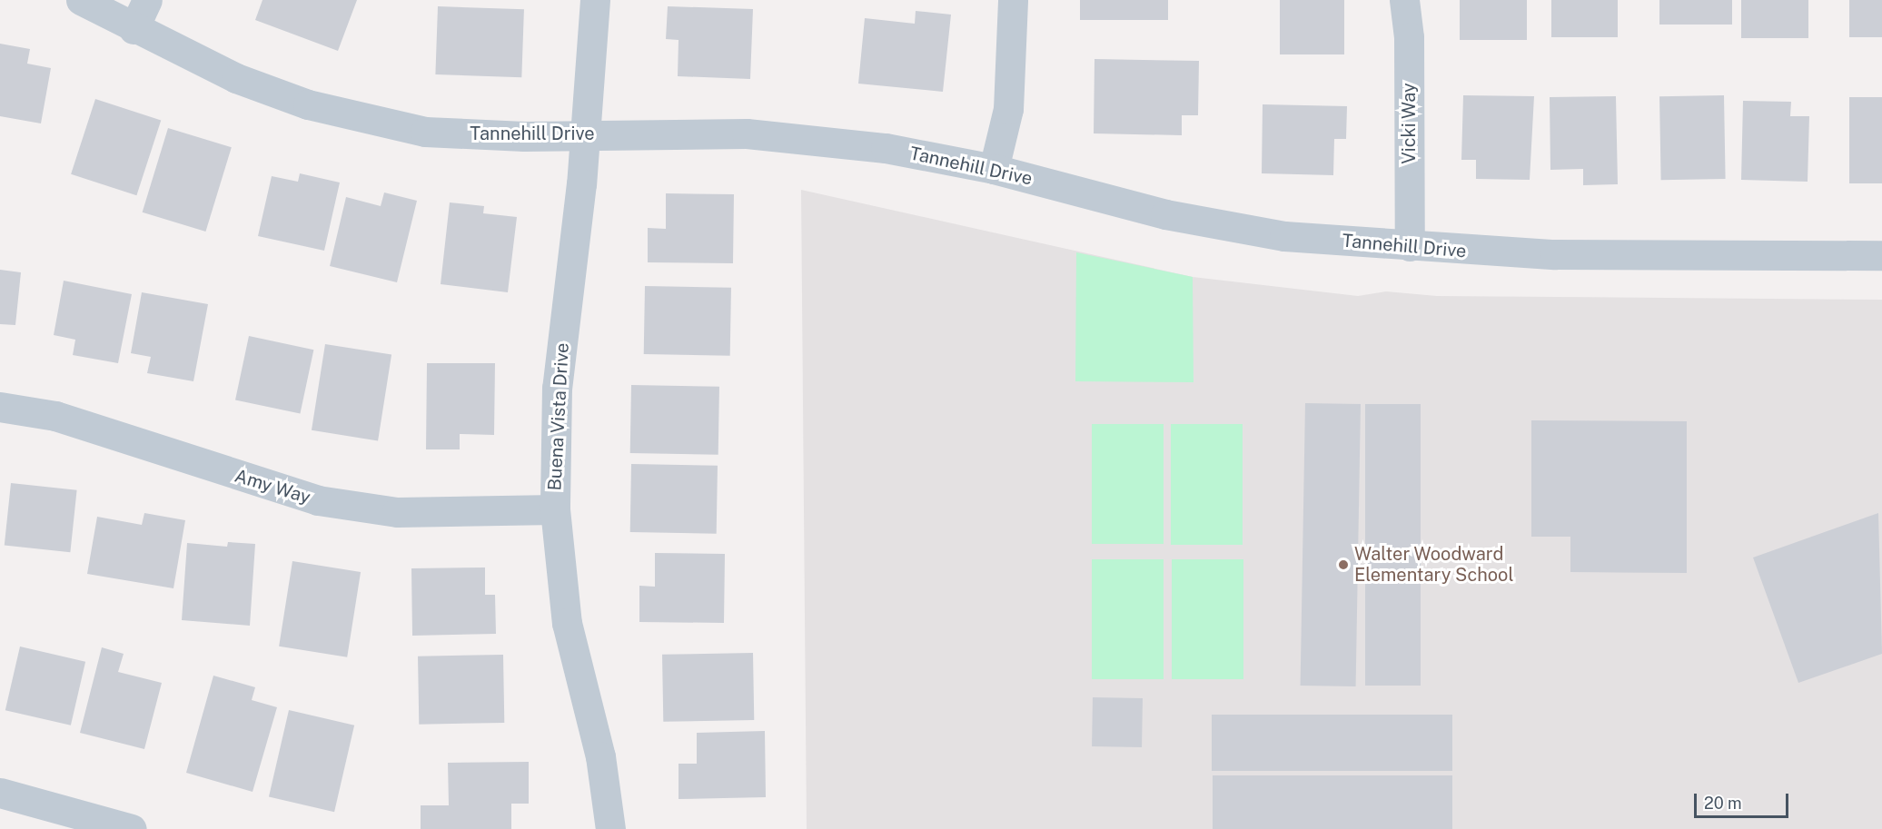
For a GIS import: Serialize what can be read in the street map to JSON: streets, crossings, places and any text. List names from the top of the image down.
{
  "streets": {
    "street": [
      "Vicki Way",
      "Tannehill Drive",
      "Buena Vista Drive",
      "Amy Way"
    ]
  },
  "crossings": [
    ["Vicki Way", "Tannehill Drive"],
    ["Tannehill Drive", "Buena Vista Drive"],
    ["Buena Vista Drive", "Amy Way"]
  ],
  "places": ["Walter Woodward Elementary School"],
  "scale_bar": "20 m"
}
